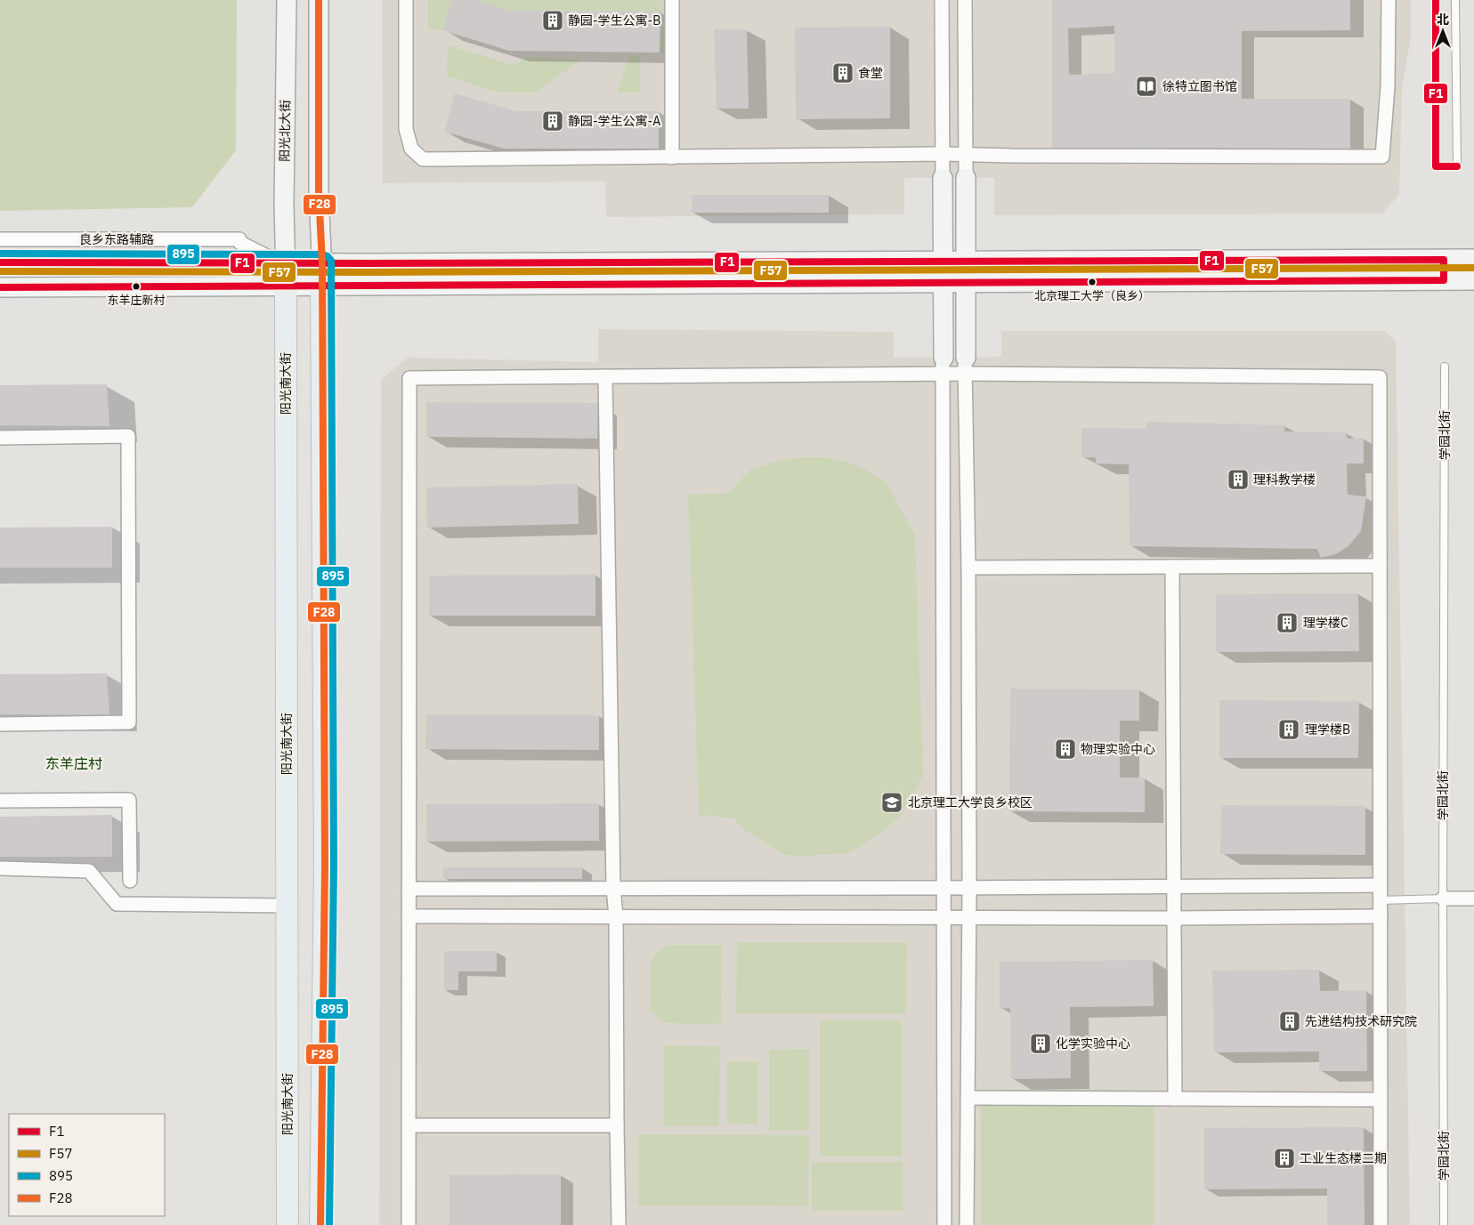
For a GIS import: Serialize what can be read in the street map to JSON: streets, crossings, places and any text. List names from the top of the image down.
{
  "streets": {
    "main road": ["阳光北大街", "阳光南大街"],
    "street": ["良乡东路辅路"],
    "lane": ["学园北街"]
  },
  "crossings": [
    ["阳光北大街", "良乡东路辅路"],
    ["阳光北大街", "阳光南大街"],
    ["良乡东路辅路", "阳光南大街"]
  ],
  "districts": ["东羊庄村"],
  "places": {
    "building": [
      "静园-学生公寓-B",
      "食堂",
      "静园-学生公寓-A",
      "理科教学楼",
      "理学楼C",
      "理学楼B",
      "物理实验中心",
      "先进结构技术研究院",
      "化学实验中心",
      "工业生态楼二期"
    ],
    "library": ["徐特立图书馆"],
    "other": ["北京理工大学（良乡）", "东羊庄新村"],
    "school or university": ["北京理工大学良乡校区"]
  },
  "lines": [
    "transit line F1",
    "transit line F28",
    "transit line 895",
    "transit line F57"
  ],
  "legend": [
    "F1",
    "F57",
    "895",
    "F28"
  ],
  "north": "top"
}
